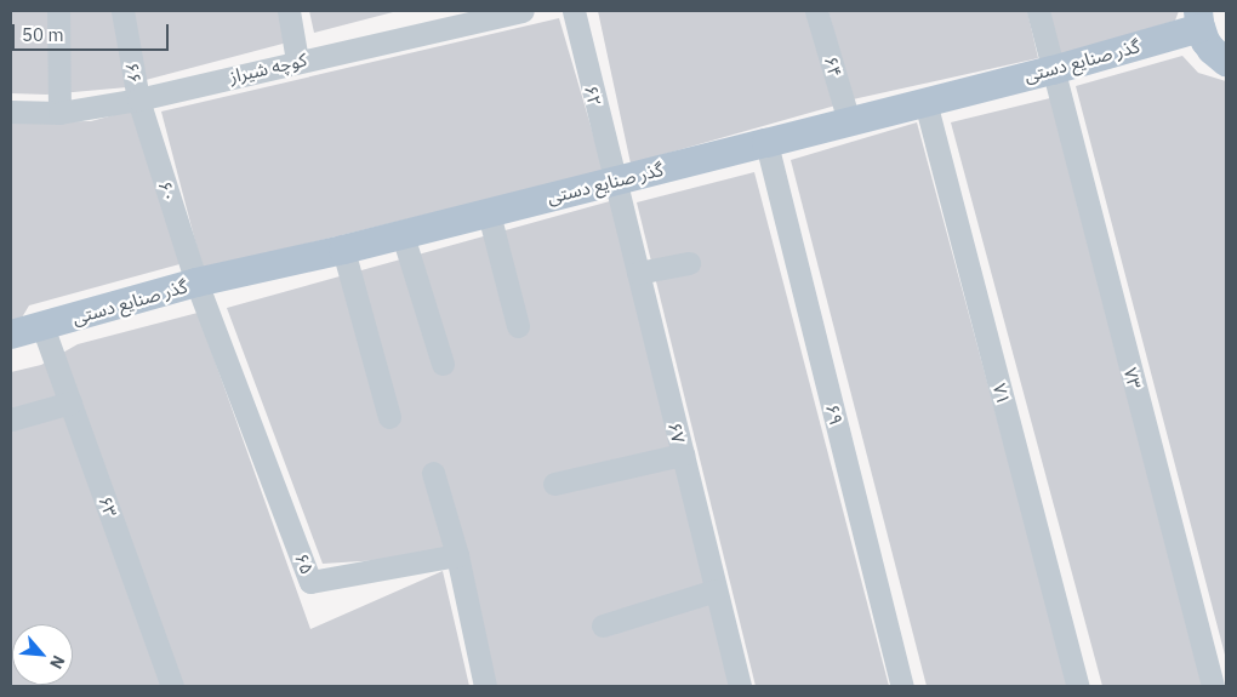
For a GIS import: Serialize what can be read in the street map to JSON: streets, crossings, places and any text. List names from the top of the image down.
{
  "streets": {
    "main road": ["گذر صنایع دستی"],
    "street": [
      "۶۴",
      "کوچه شیراز",
      "۶۶",
      "۶۲",
      "۶۰",
      "۷۳",
      "۷۱",
      "۶۹",
      "۶۷",
      "۶۳",
      "۶۵"
    ]
  },
  "crossings": [
    ["گذر صنایع دستی", "۶۴"],
    ["گذر صنایع دستی", "۶۲"],
    ["گذر صنایع دستی", "۶۰"],
    ["گذر صنایع دستی", "۷۳"],
    ["گذر صنایع دستی", "۷۱"],
    ["گذر صنایع دستی", "۶۹"],
    ["گذر صنایع دستی", "۶۷"],
    ["گذر صنایع دستی", "۶۳"],
    ["گذر صنایع دستی", "۶۵"],
    ["کوچه شیراز", "۶۶"],
    ["کوچه شیراز", "۶۰"],
    ["۶۶", "۶۰"],
    ["۶۲", "۶۷"],
    ["۶۰", "۶۵"]
  ],
  "scale_bar": "50 m",
  "north": "bottom right"
}
